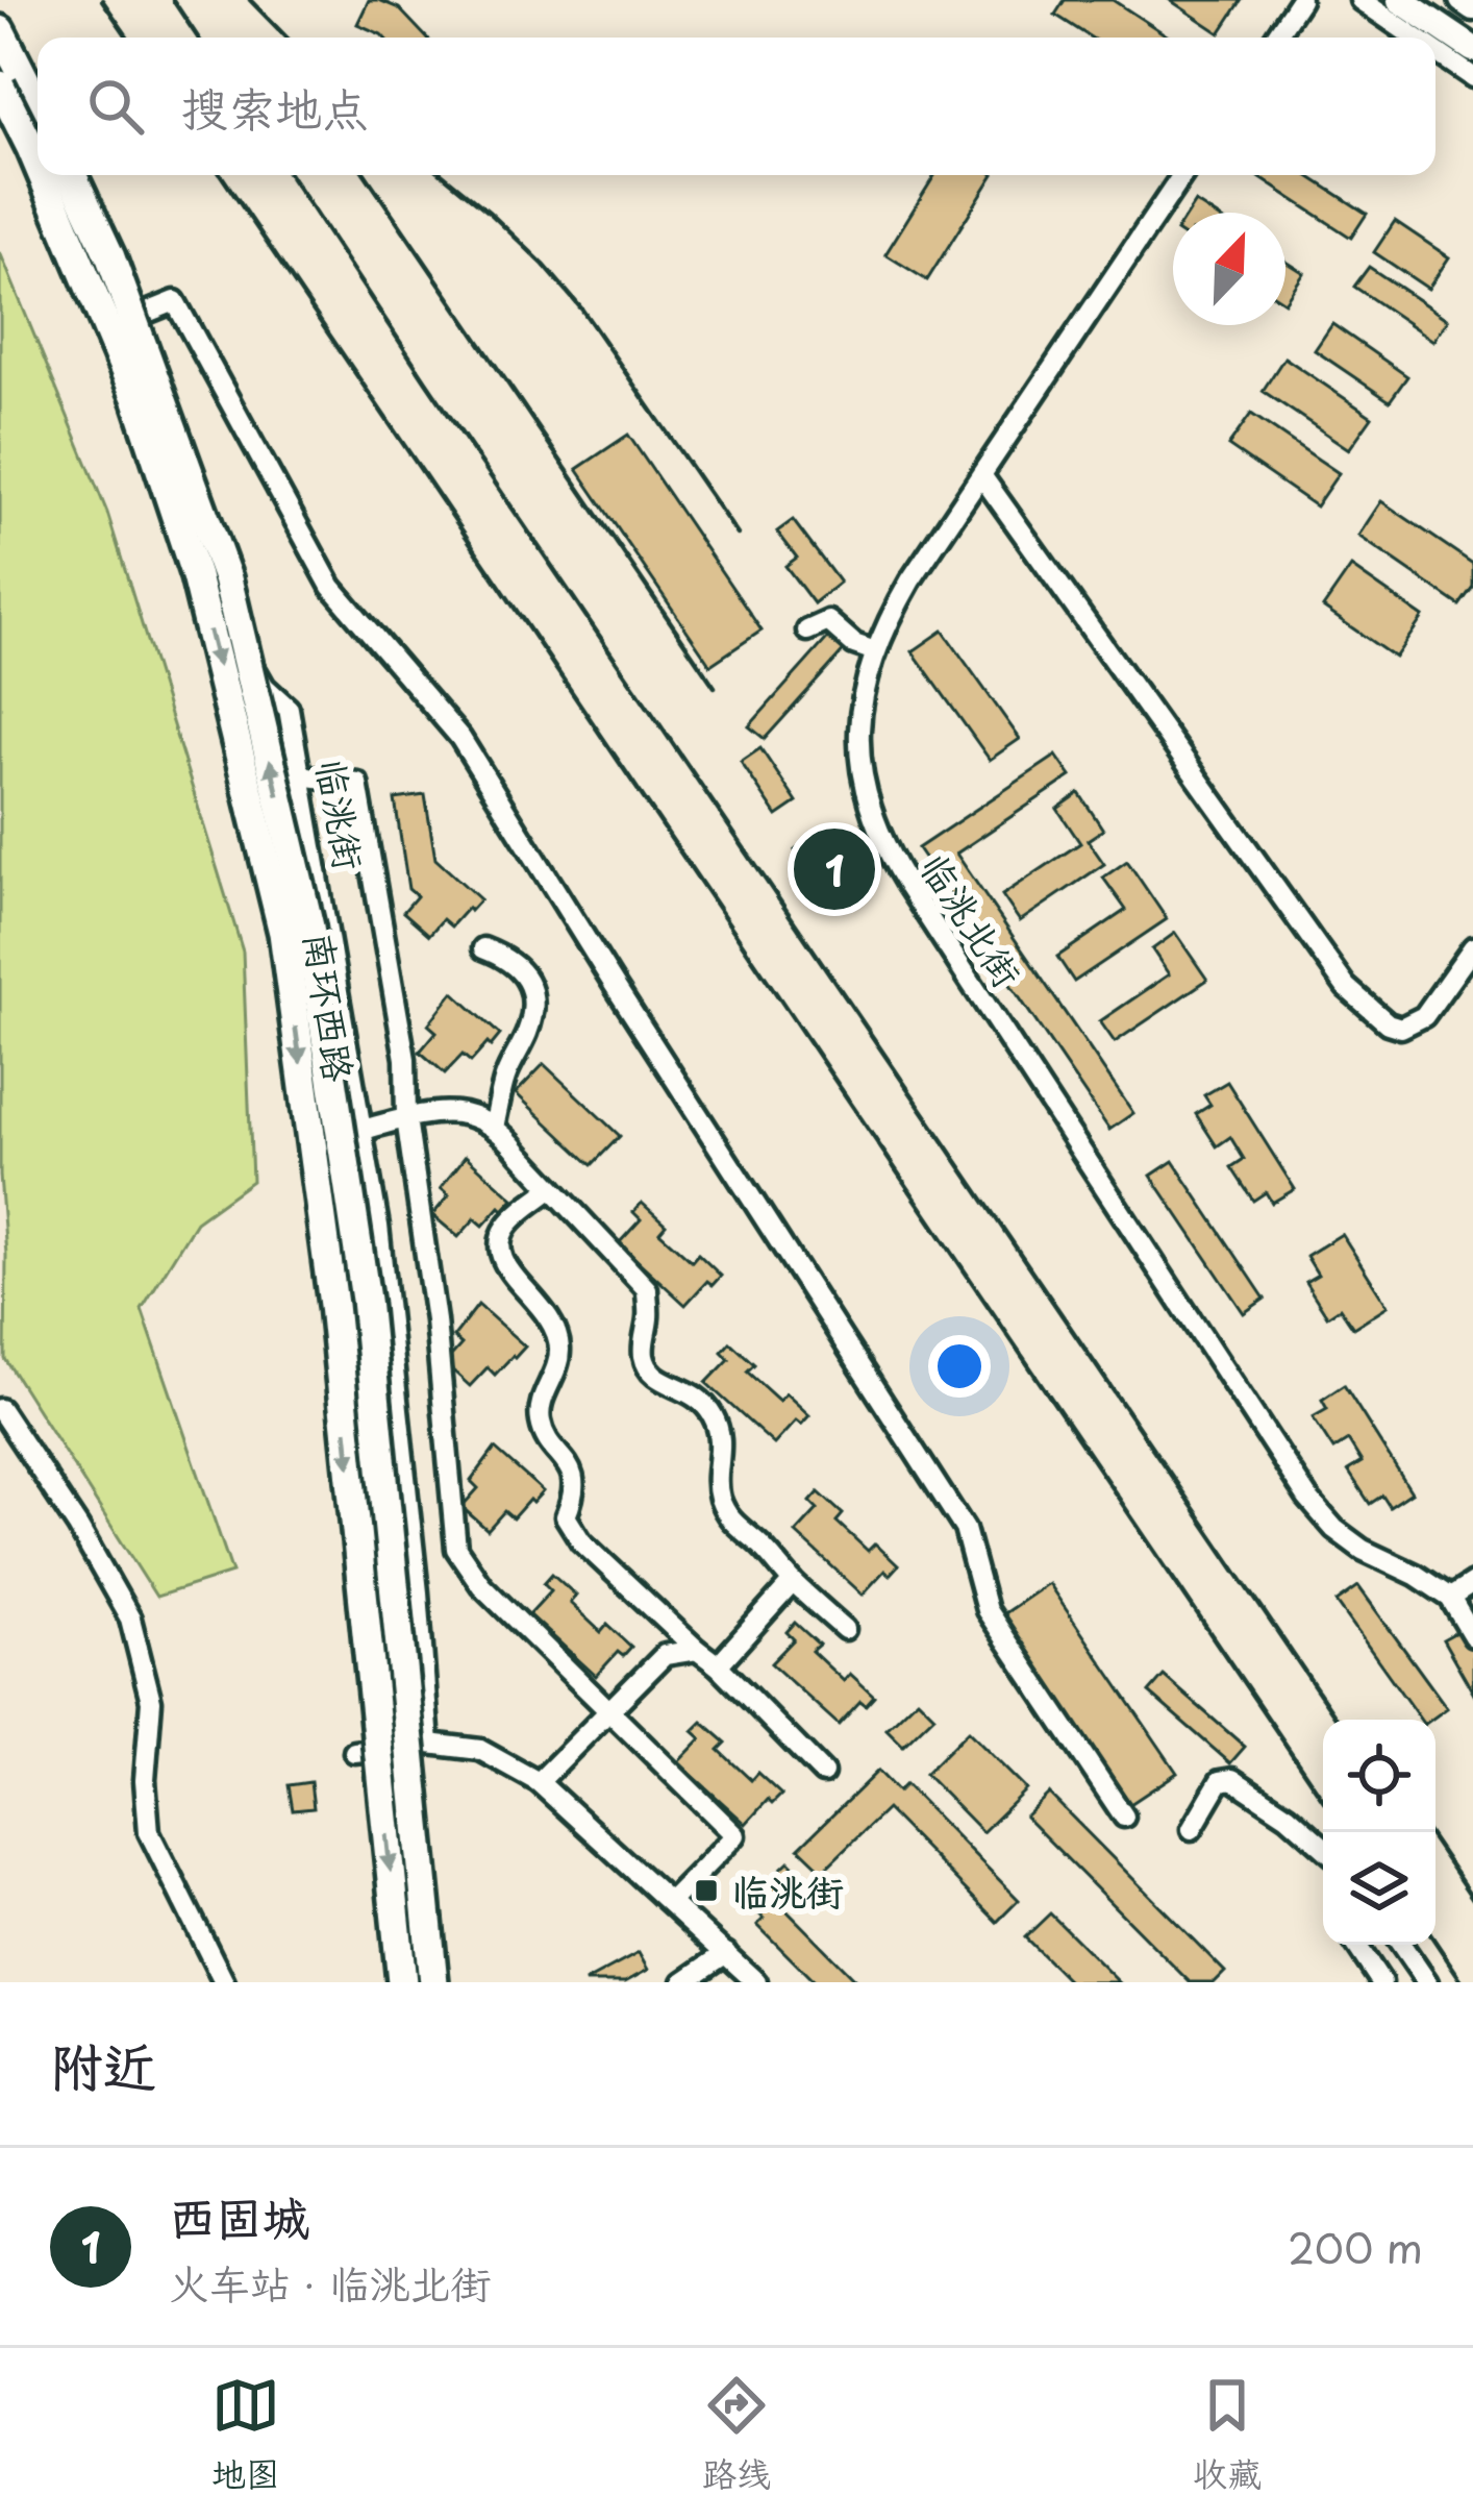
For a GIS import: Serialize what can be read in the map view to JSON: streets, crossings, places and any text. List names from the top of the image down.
{
  "streets": {
    "highway": ["南环西路"],
    "street": ["临洮街", "临洮北街"]
  },
  "places": {
    "transit": ["临洮街"]
  },
  "north": "top right",
  "page": {
    "search": "搜索地点",
    "pins": "1",
    "heading": "附近",
    "list": [
      {
        "mark": "1",
        "name": "西固城",
        "note": "火车站 · 临洮北街",
        "value": "200 m"
      }
    ],
    "nav": ["地图", "路线", "收藏"]
  }
}
